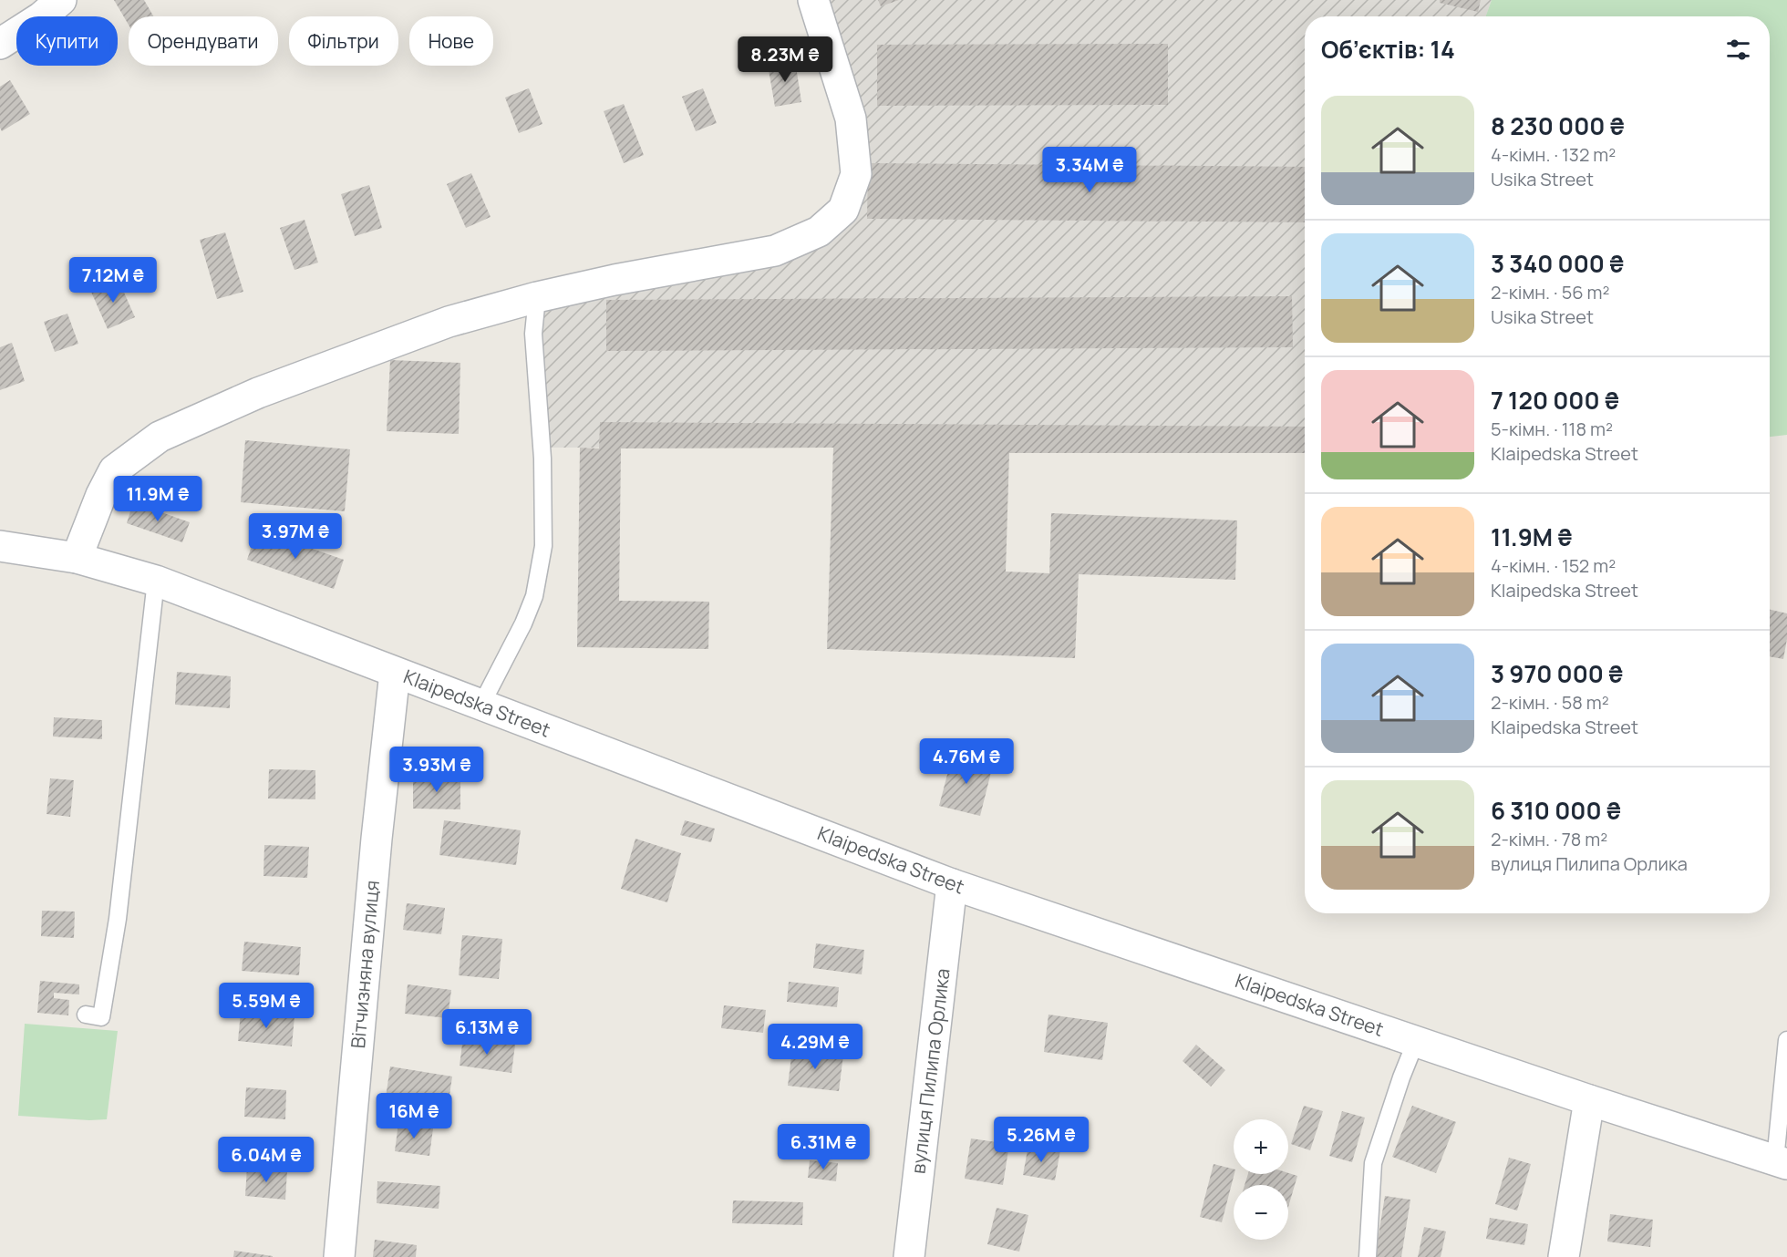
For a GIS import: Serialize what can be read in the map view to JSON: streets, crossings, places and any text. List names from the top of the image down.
{
  "streets": {
    "street": ["Klaipedska Street", "Вітчизняна вулиця", "вулиця Пилипа Орлика"]
  },
  "crossings": [
    ["Klaipedska Street", "Вітчизняна вулиця"],
    ["Klaipedska Street", "вулиця Пилипа Орлика"]
  ],
  "page": {
    "chip": [
      "Купити",
      "Орендувати",
      "Фільтри",
      "Нове"
    ],
    "heading": "Об’єктів: 14",
    "price": [
      "8.23M ₴",
      "3.34M ₴",
      "7.12M ₴",
      "11.9M ₴",
      "3.97M ₴",
      "4.76M ₴",
      "3.93M ₴",
      "5.59M ₴",
      "6.13M ₴",
      "4.29M ₴",
      "16M ₴",
      "5.26M ₴",
      "6.31M ₴",
      "6.04M ₴"
    ],
    "list": [
      {
        "name": "8 230 000 ₴",
        "note": "4-кімн. · 132 m² · Usika Street"
      },
      {
        "name": "3 340 000 ₴",
        "note": "2-кімн. · 56 m² · Usika Street"
      },
      {
        "name": "7 120 000 ₴",
        "note": "5-кімн. · 118 m² · Klaipedska Street"
      },
      {
        "name": "11.9M ₴",
        "note": "4-кімн. · 152 m² · Klaipedska Street"
      },
      {
        "name": "3 970 000 ₴",
        "note": "2-кімн. · 58 m² · Klaipedska Street"
      },
      {
        "name": "6 310 000 ₴",
        "note": "2-кімн. · 78 m² · вулиця Пилипа Орлика"
      }
    ],
    "map_buttons": ["+", "−"]
  }
}
